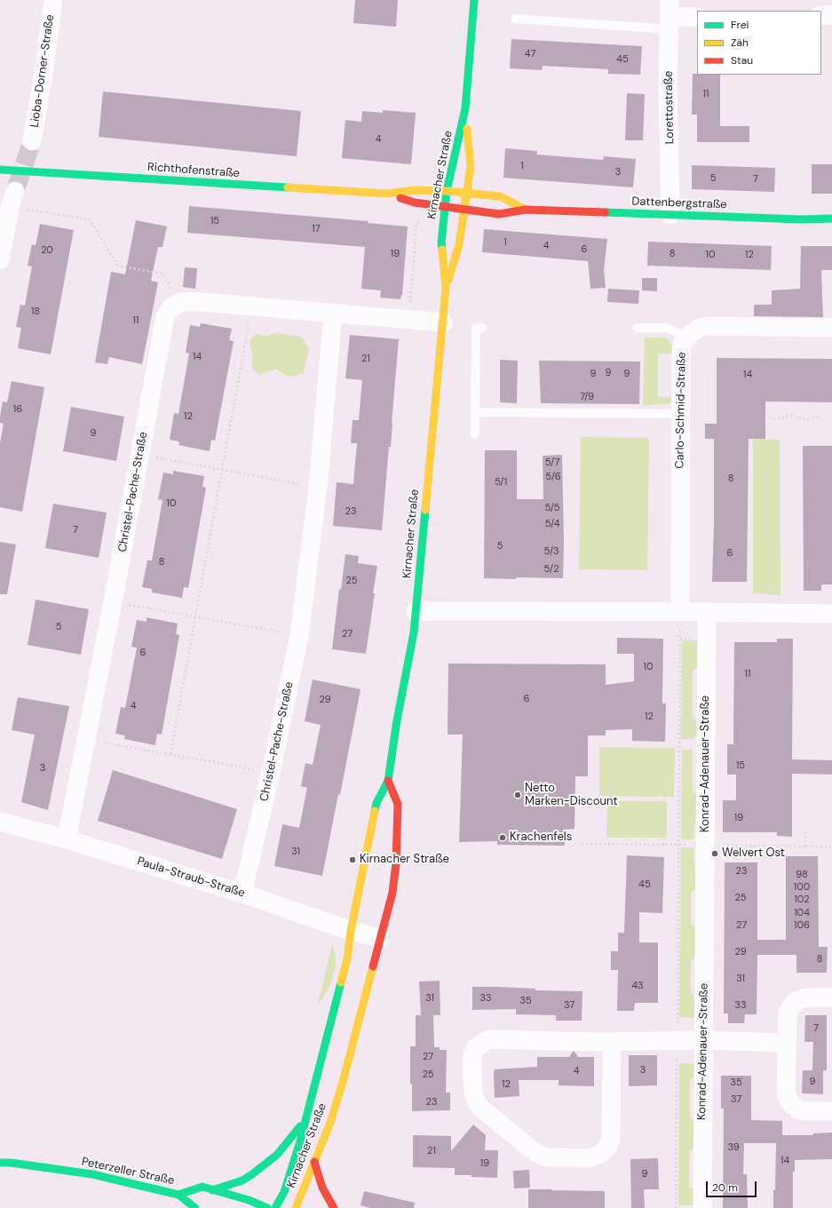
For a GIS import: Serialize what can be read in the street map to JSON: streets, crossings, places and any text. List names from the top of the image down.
{
  "streets": {
    "main road": [
      "Richthofenstraße",
      "Kirnacher Straße",
      "Dattenbergstraße",
      "Peterzeller Straße"
    ],
    "street": [
      "Lioba-Dorner-Straße",
      "Lorettostraße",
      "Carlo-Schmid-Straße",
      "Christel-Pache-Straße",
      "Konrad-Adenauer-Straße",
      "Paula-Straub-Straße"
    ]
  },
  "crossings": [
    ["Lorettostraße", "Dattenbergstraße"],
    ["Richthofenstraße", "Kirnacher Straße"],
    ["Richthofenstraße", "Dattenbergstraße"],
    ["Kirnacher Straße", "Dattenbergstraße"],
    ["Kirnacher Straße", "Paula-Straub-Straße"],
    ["Christel-Pache-Straße", "Paula-Straub-Straße"]
  ],
  "places": [
    "Netto Marken-Discount",
    "Krachenfels",
    "Welvert Ost",
    "Kirnacher Straße"
  ],
  "house_numbers": [
    "47",
    "45",
    "11",
    "4",
    "1",
    "3",
    "5",
    "7",
    "15",
    "17",
    "1",
    "4",
    "6",
    "20",
    "19",
    "8",
    "10",
    "12",
    "18",
    "11",
    "14",
    "21",
    "9",
    "9",
    "9",
    "14",
    "7/9",
    "16",
    "12",
    "9",
    "5/7",
    "5/6",
    "8",
    "5/1",
    "10",
    "5/5",
    "23",
    "5/4",
    "7",
    "5",
    "5/3",
    "6",
    "8",
    "5/2",
    "25",
    "5",
    "27",
    "6",
    "10",
    "11",
    "6",
    "29",
    "4",
    "12",
    "15",
    "3",
    "19",
    "31",
    "23",
    "98",
    "45",
    "100",
    "25",
    "102",
    "104",
    "27",
    "106",
    "29",
    "8",
    "31",
    "43",
    "31",
    "33",
    "35",
    "37",
    "33",
    "7",
    "27",
    "3",
    "4",
    "25",
    "9",
    "35",
    "12",
    "37",
    "23",
    "39",
    "21",
    "14",
    "19",
    "9"
  ],
  "legend": ["Frei", "Zäh", "Stau"],
  "scale_bar": "20 m"
}
